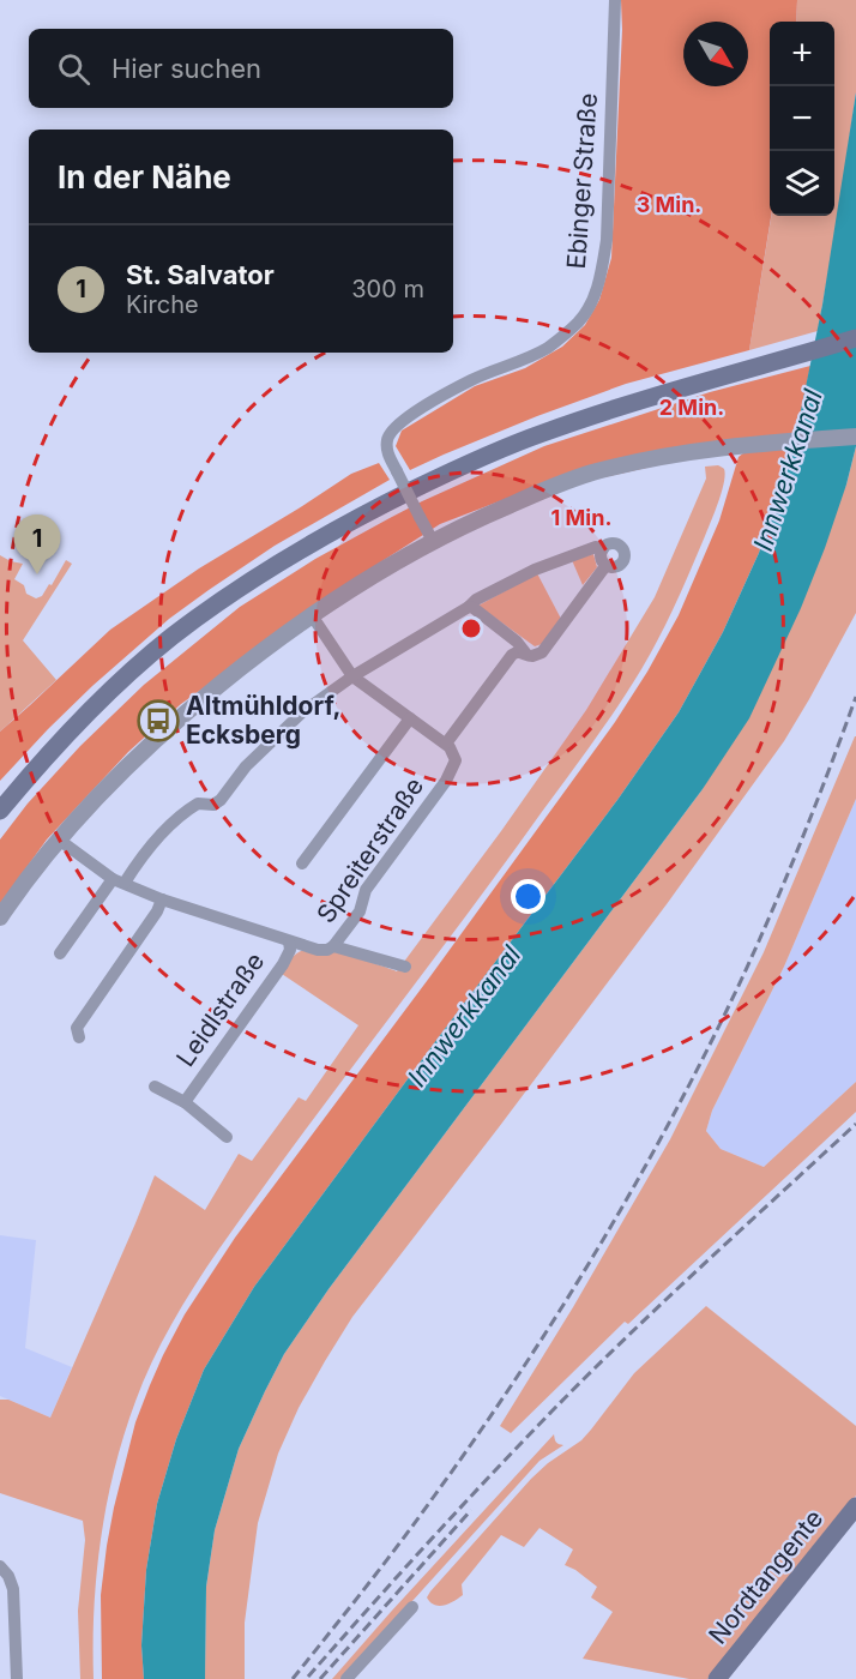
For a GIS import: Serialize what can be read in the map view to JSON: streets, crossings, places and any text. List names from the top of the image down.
{
  "streets": {
    "main road": ["Nordtangente"],
    "street": ["Ebinger Straße", "Spreiterstraße", "Leidlstraße"]
  },
  "crossings": [
    ["Spreiterstraße", "Leidlstraße"]
  ],
  "water": ["Innwerkkanal"],
  "places": {
    "bus stop": ["Altmühldorf, Ecksberg"]
  },
  "north": "bottom right",
  "page": {
    "map_buttons": ["+", "−"],
    "search": "Hier suchen",
    "heading": "In der Nähe",
    "list": [
      {
        "mark": "1",
        "name": "St. Salvator",
        "note": "Kirche",
        "value": "300 m"
      }
    ],
    "pins": "1"
  },
  "rings": ["3 Min.", "2 Min.", "1 Min."]
}
